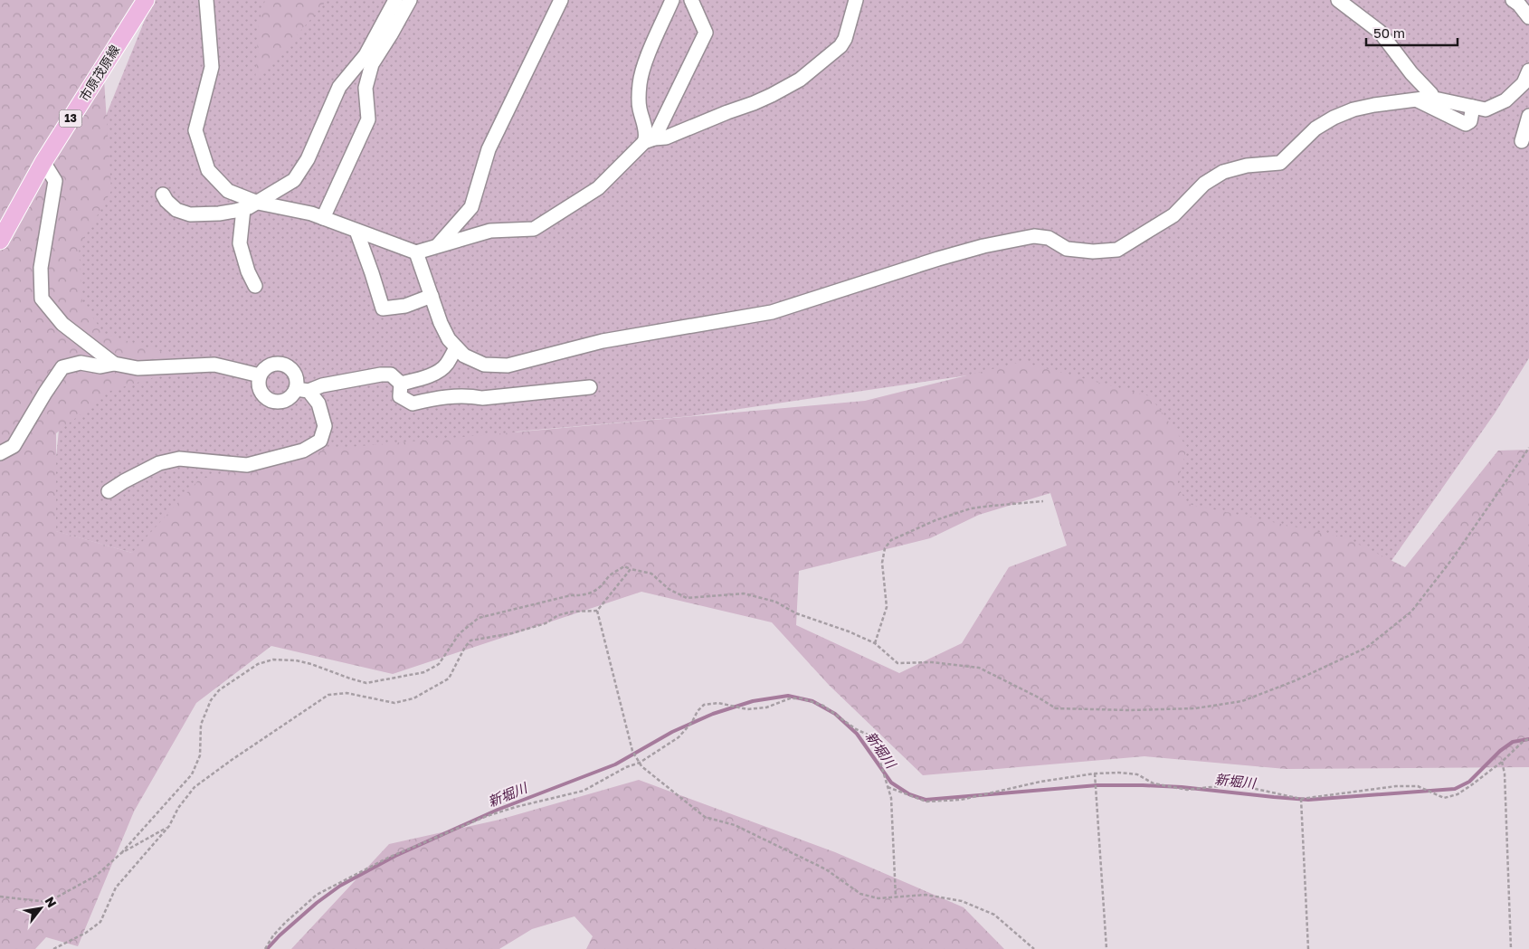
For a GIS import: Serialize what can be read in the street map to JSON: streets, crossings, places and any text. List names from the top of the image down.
{
  "streets": {
    "main road": ["市原茂原線", "13"]
  },
  "water": ["新堀川"],
  "scale_bar": "50 m",
  "north": "top right"
}
